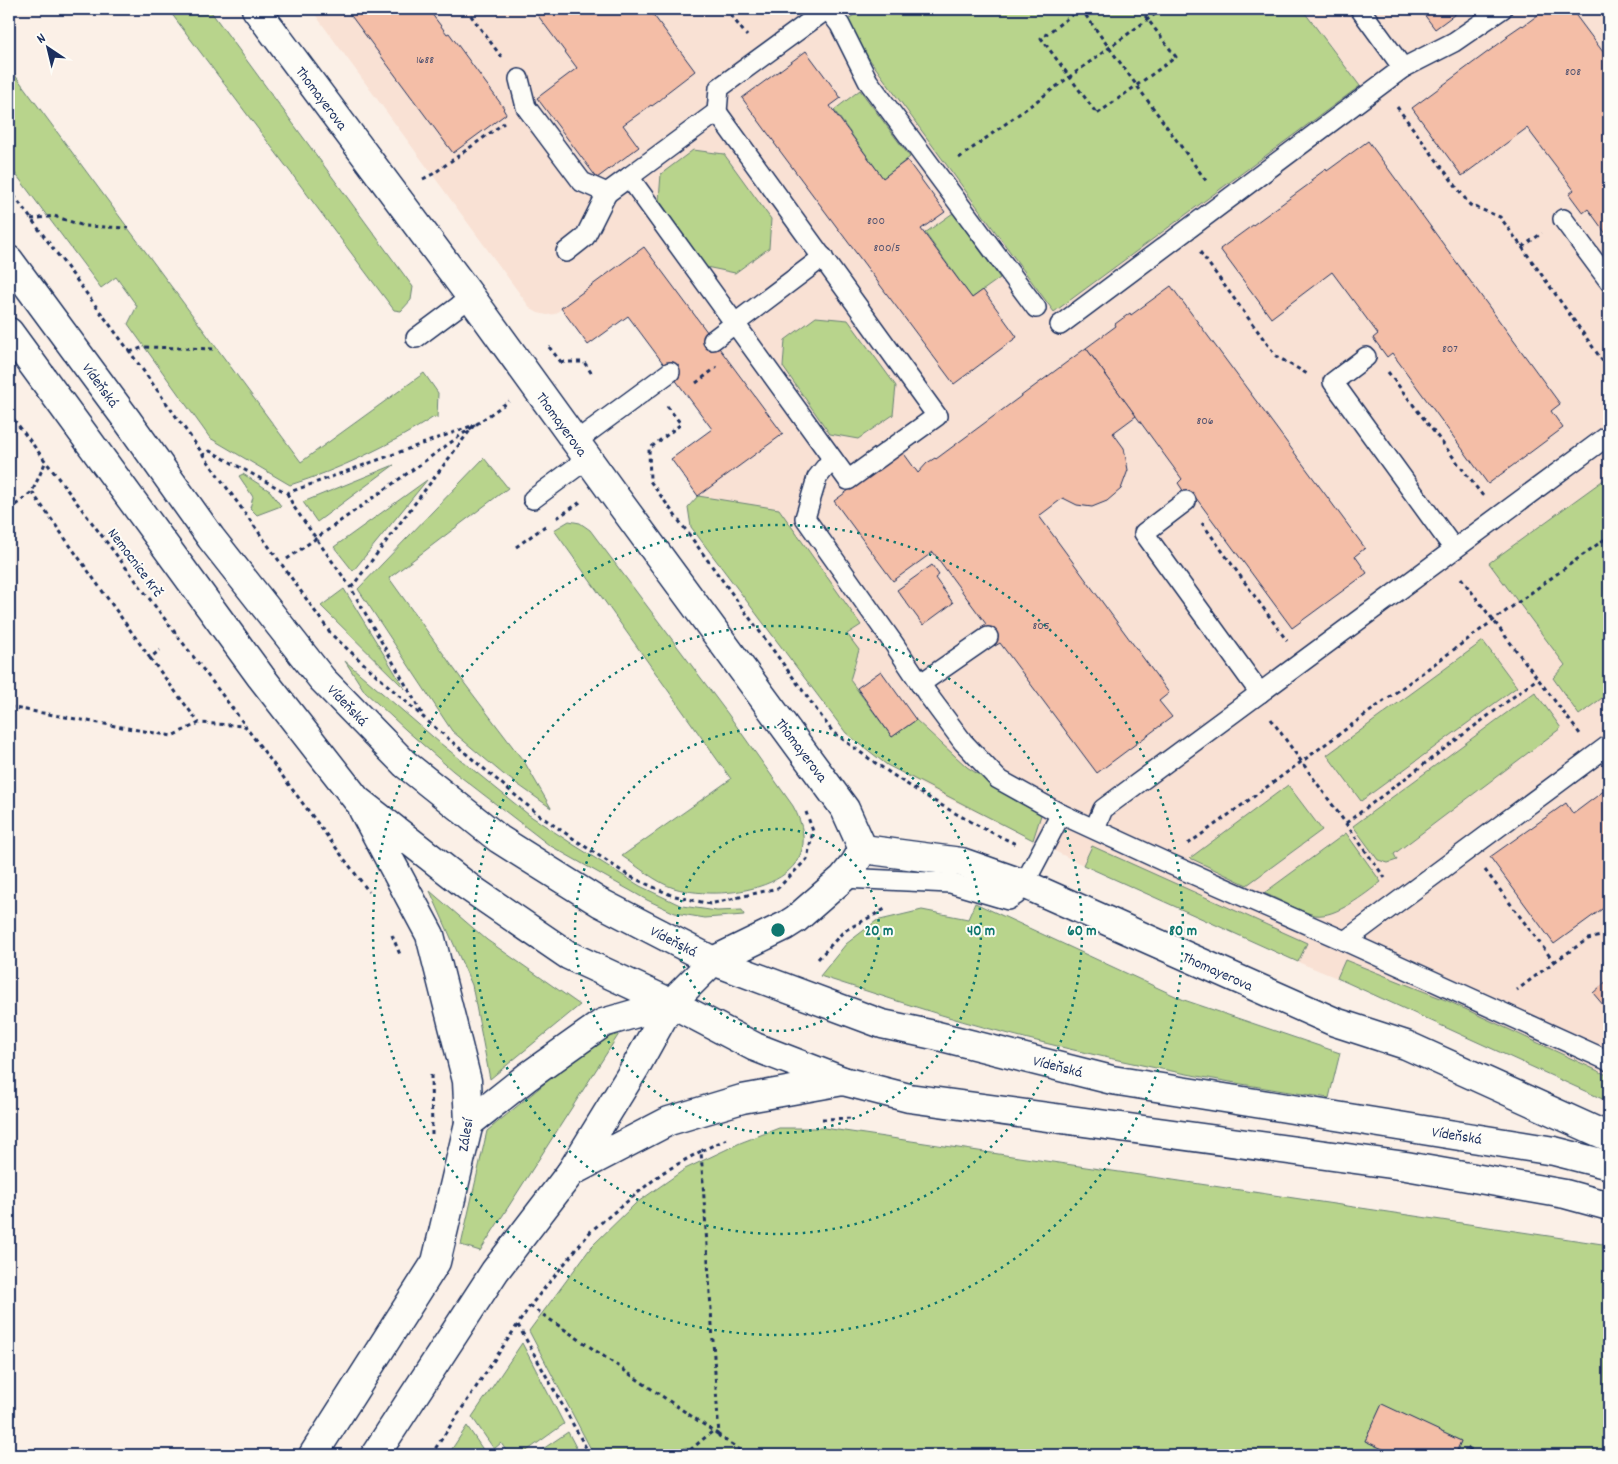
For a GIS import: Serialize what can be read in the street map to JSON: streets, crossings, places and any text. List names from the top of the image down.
{
  "streets": {
    "main road": ["Thomayerova", "Vídeňská", "Zálesí"],
    "path": ["Nemocnice Krč"]
  },
  "house_numbers": [
    "1688",
    "808",
    "800",
    "800/5",
    "807",
    "806",
    "805"
  ],
  "north": "top left",
  "rings": [
    "20 m",
    "40 m",
    "60 m",
    "80 m"
  ]
}
